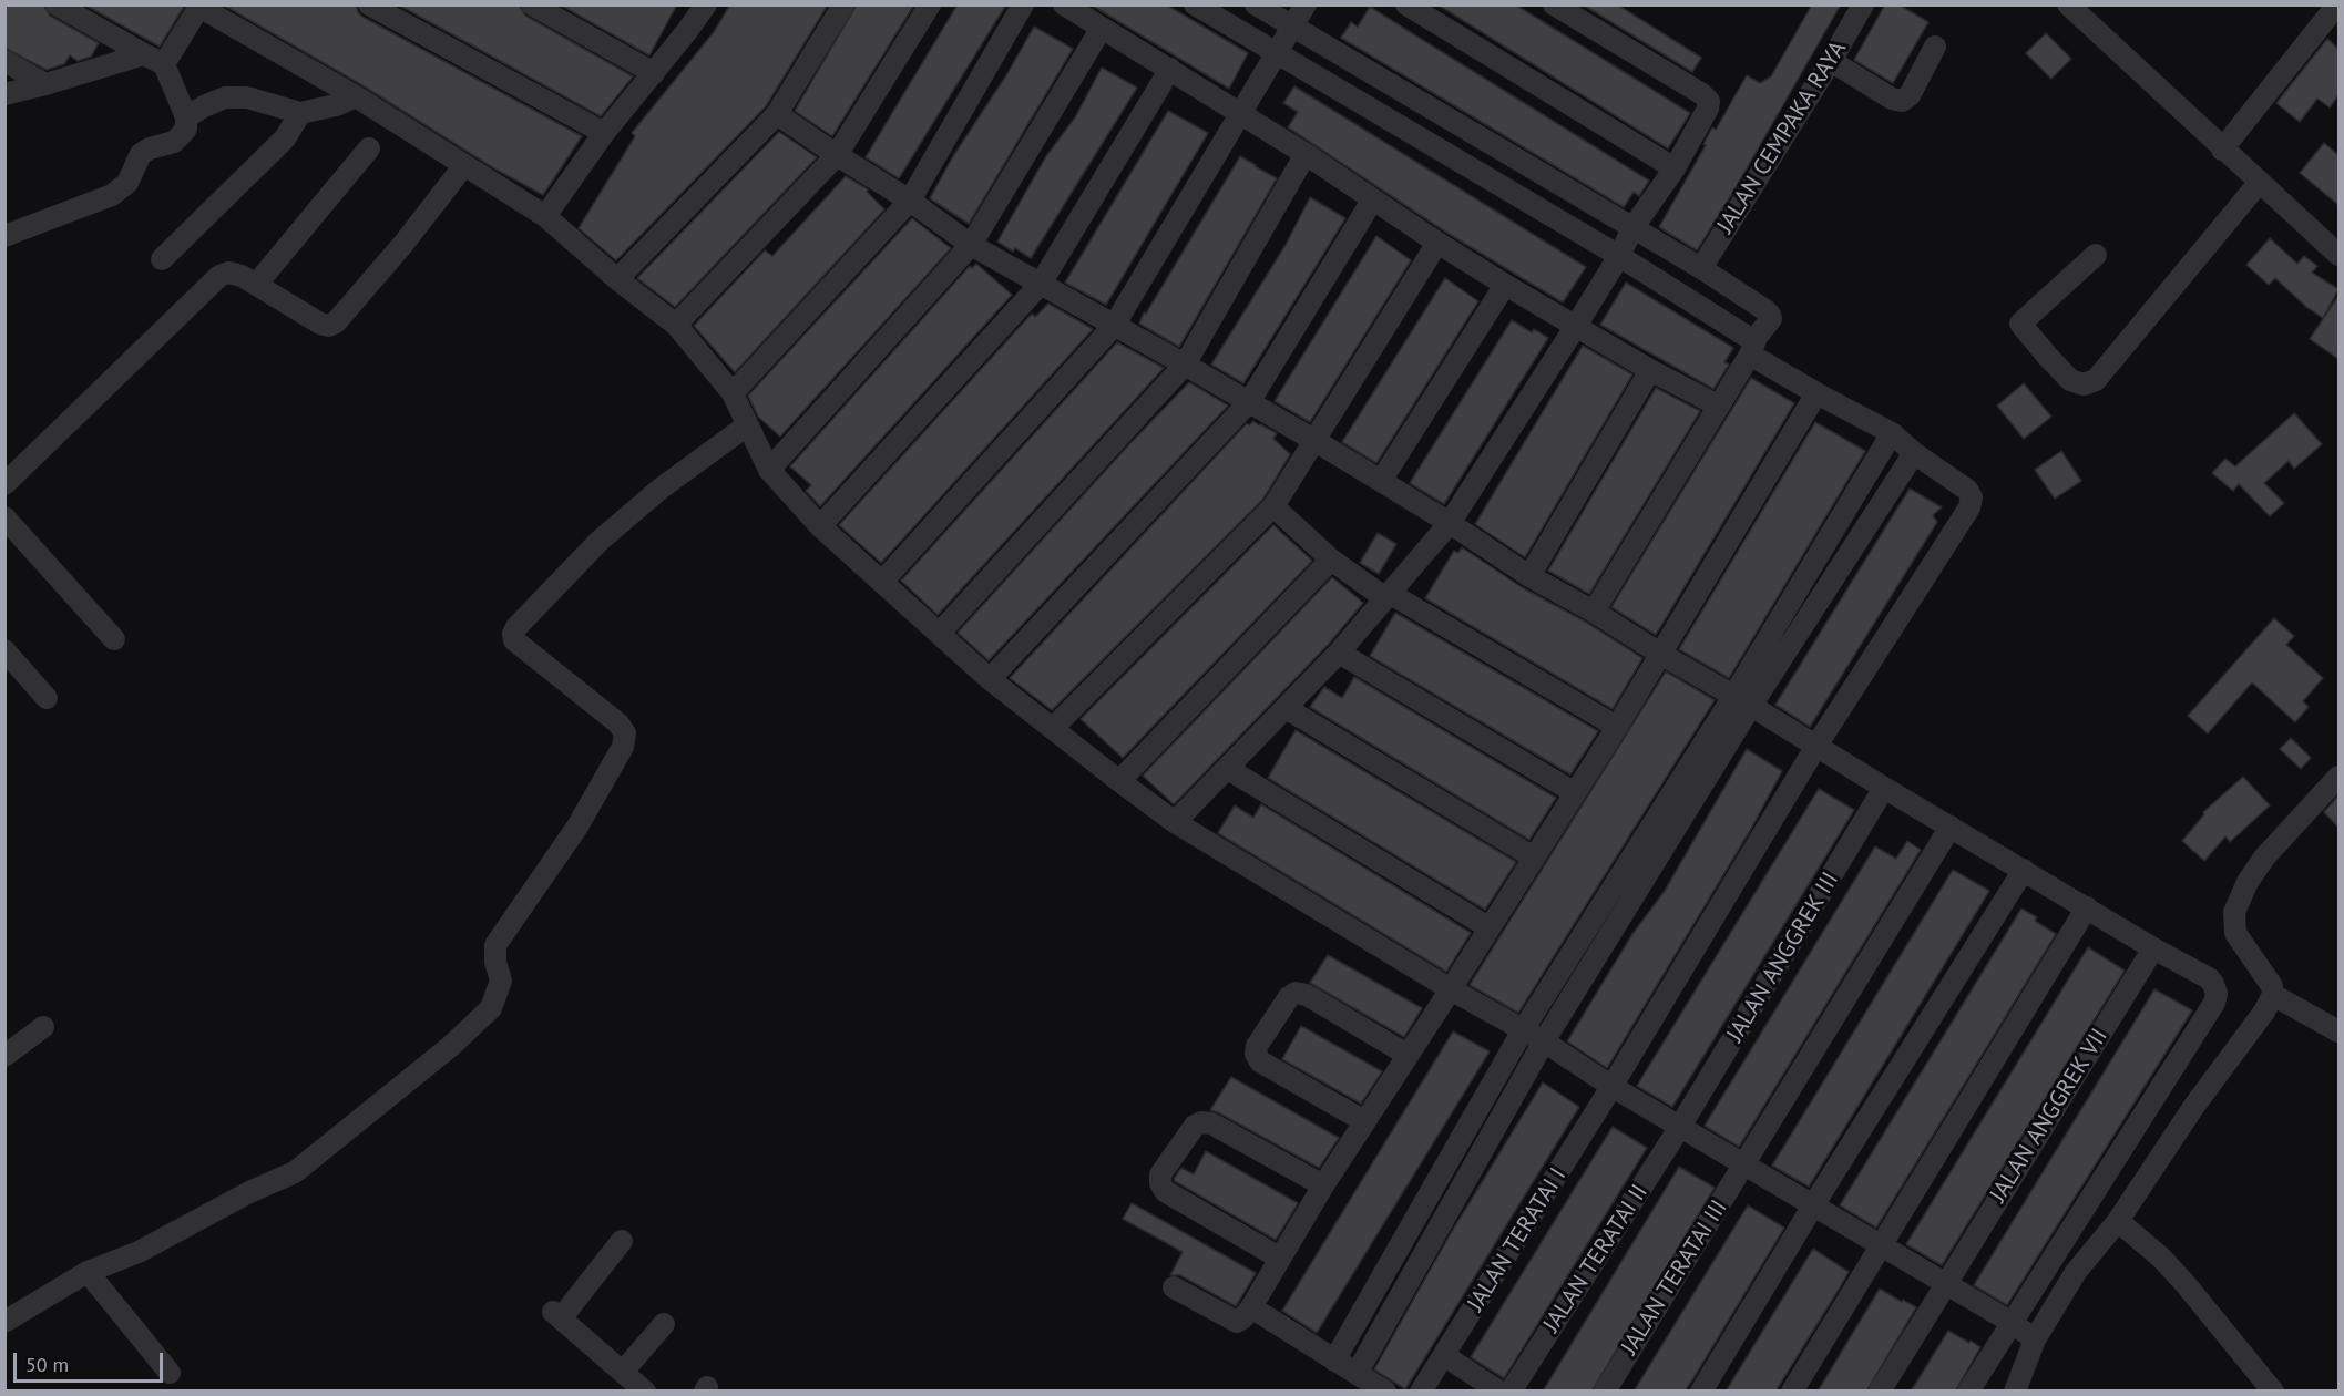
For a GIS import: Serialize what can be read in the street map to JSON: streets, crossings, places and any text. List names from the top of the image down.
{
  "streets": {
    "street": [
      "JALAN CEMPAKA RAYA",
      "JALAN ANGGREK III",
      "JALAN ANGGREK VII",
      "JALAN TERATAI I",
      "JALAN TERATAI II",
      "JALAN TERATAI III"
    ]
  },
  "crossings": [
    ["JALAN ANGGREK III", "JALAN TERATAI II"]
  ],
  "scale_bar": "50 m"
}
